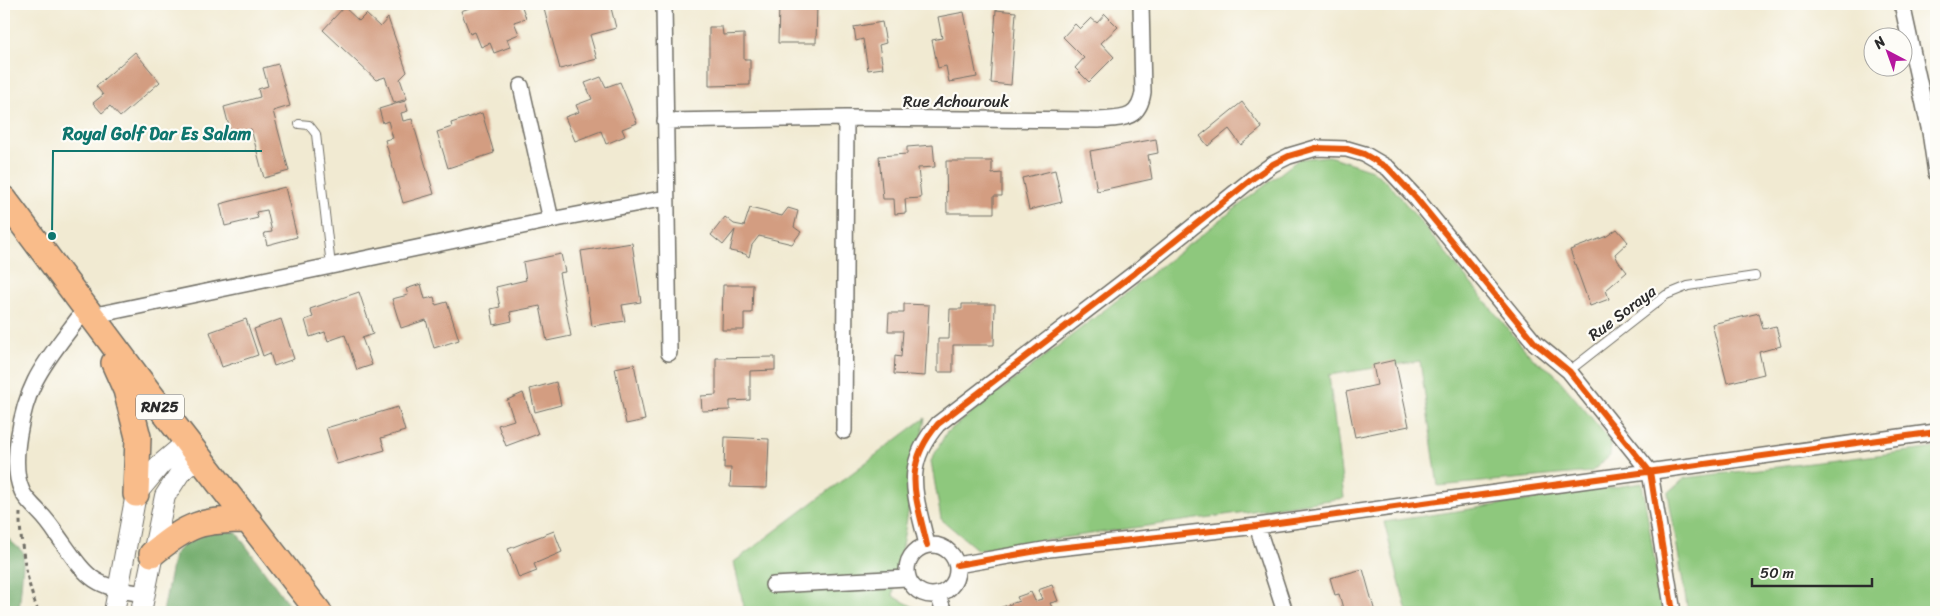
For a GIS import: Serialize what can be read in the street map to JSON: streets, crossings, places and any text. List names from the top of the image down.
{
  "streets": {
    "main road": ["RN25"],
    "street": ["Rue Achourouk"],
    "lane": ["Rue Soraya"]
  },
  "places": ["Royal Golf Dar Es Salam"],
  "scale_bar": "50 m",
  "north": "top left"
}
